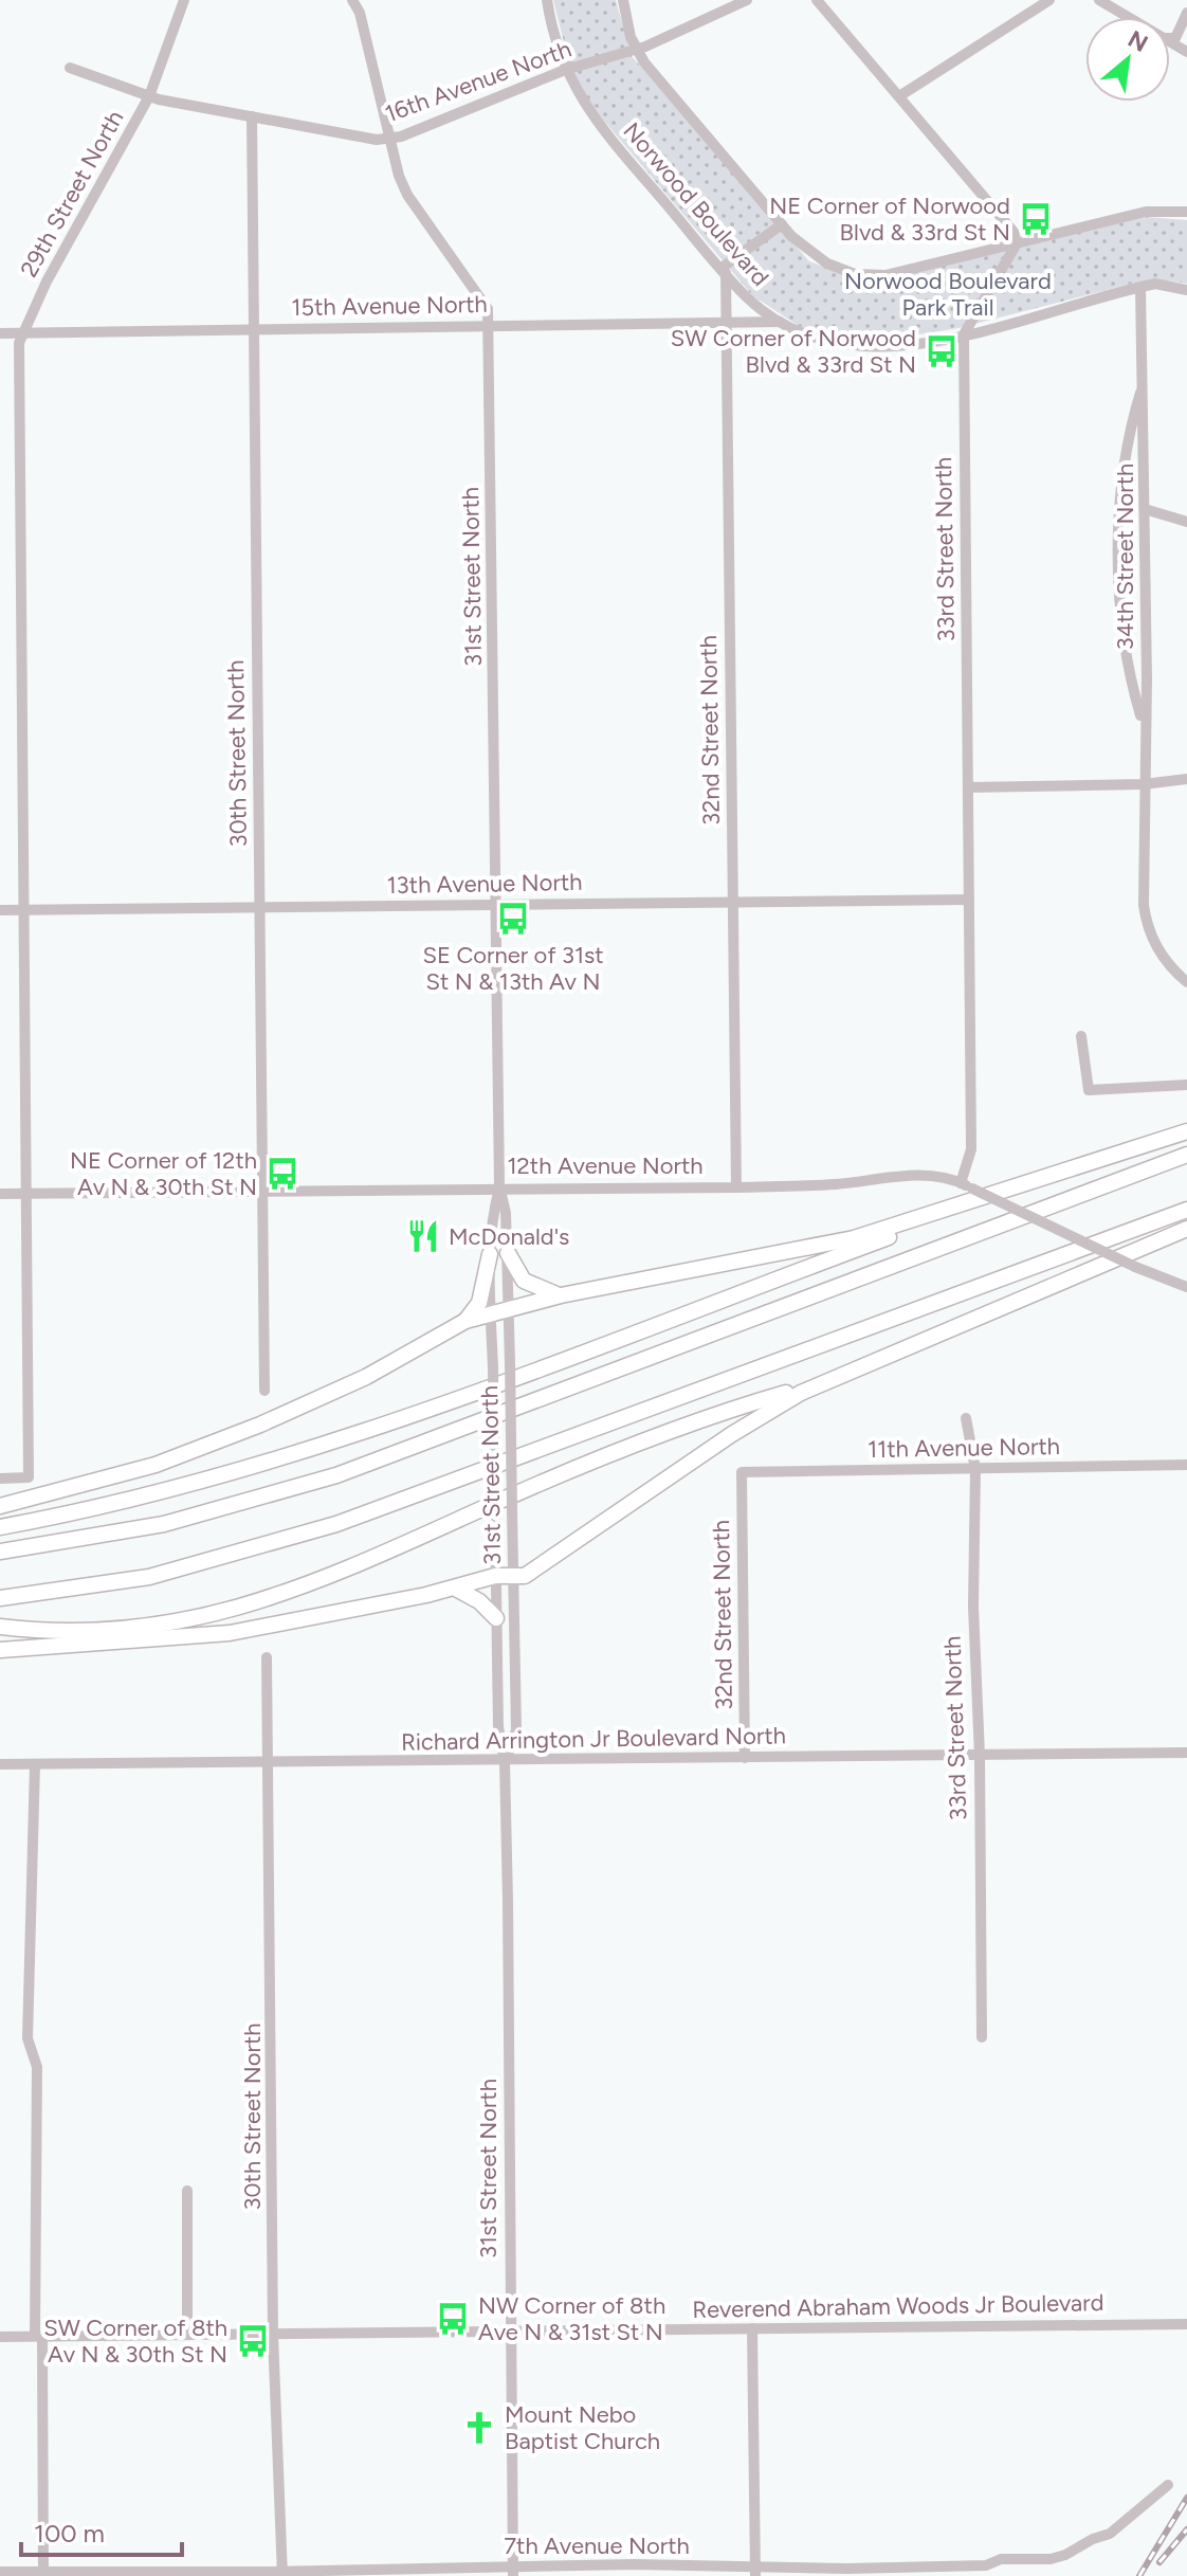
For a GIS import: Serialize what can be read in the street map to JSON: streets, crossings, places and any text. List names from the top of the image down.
{
  "streets": {
    "street": [
      "16th Avenue North",
      "29th Street North",
      "Norwood Boulevard",
      "15th Avenue North",
      "33rd Street North",
      "34th Street North",
      "31st Street North",
      "32nd Street North",
      "30th Street North",
      "13th Avenue North",
      "12th Avenue North",
      "11th Avenue North",
      "Richard Arrington Jr Boulevard North",
      "Reverend Abraham Woods Jr Boulevard",
      "7th Avenue North"
    ]
  },
  "crossings": [
    ["16th Avenue North", "29th Street North"],
    ["16th Avenue North", "Norwood Boulevard"],
    ["16th Avenue North", "31st Street North"],
    ["16th Avenue North", "30th Street North"],
    ["29th Street North", "15th Avenue North"],
    ["29th Street North", "13th Avenue North"],
    ["29th Street North", "12th Avenue North"],
    ["Norwood Boulevard", "15th Avenue North"],
    ["Norwood Boulevard", "33rd Street North"],
    ["Norwood Boulevard", "34th Street North"],
    ["Norwood Boulevard", "32nd Street North"],
    ["15th Avenue North", "31st Street North"],
    ["15th Avenue North", "32nd Street North"],
    ["15th Avenue North", "30th Street North"],
    ["33rd Street North", "13th Avenue North"],
    ["33rd Street North", "12th Avenue North"],
    ["33rd Street North", "11th Avenue North"],
    ["33rd Street North", "Richard Arrington Jr Boulevard North"],
    ["31st Street North", "13th Avenue North"],
    ["31st Street North", "12th Avenue North"],
    ["31st Street North", "Richard Arrington Jr Boulevard North"],
    ["31st Street North", "Reverend Abraham Woods Jr Boulevard"],
    ["31st Street North", "7th Avenue North"],
    ["32nd Street North", "13th Avenue North"],
    ["32nd Street North", "12th Avenue North"],
    ["32nd Street North", "11th Avenue North"],
    ["32nd Street North", "Richard Arrington Jr Boulevard North"],
    ["30th Street North", "13th Avenue North"],
    ["30th Street North", "12th Avenue North"],
    ["30th Street North", "Richard Arrington Jr Boulevard North"],
    ["30th Street North", "Reverend Abraham Woods Jr Boulevard"],
    ["30th Street North", "7th Avenue North"]
  ],
  "parks": ["Norwood Boulevard Park Trail"],
  "places": {
    "bus stop": [
      "NE Corner of Norwood Blvd & 33rd St N",
      "SW Corner of Norwood Blvd & 33rd St N",
      "SE Corner of 31st St N & 13th Av N",
      "NE Corner of 12th Av N & 30th St N",
      "NW Corner of 8th Ave N & 31st St N",
      "SW Corner of 8th Av N & 30th St N"
    ],
    "restaurant": ["McDonald's"],
    "church": ["Mount Nebo Baptist Church"]
  },
  "scale_bar": "100 m",
  "north": "top right"
}
